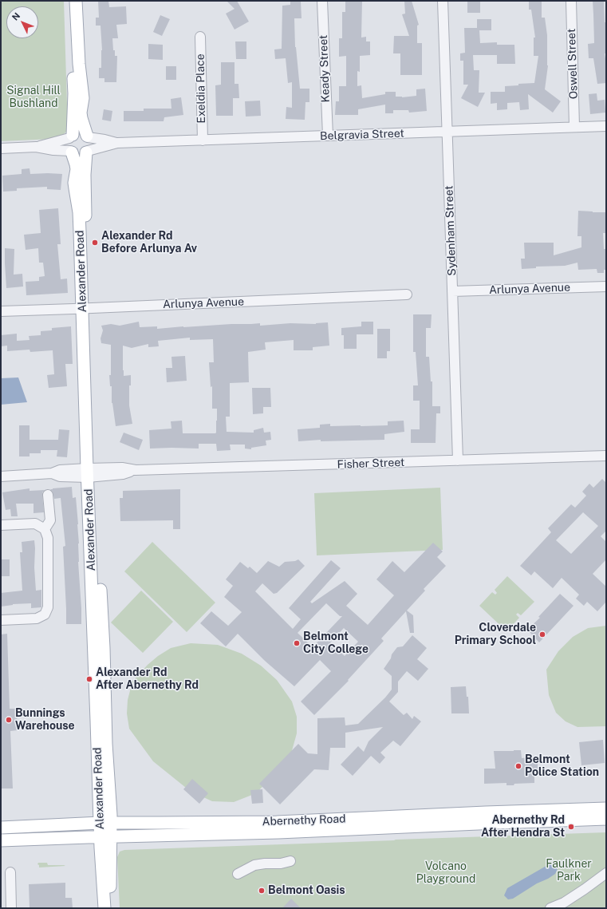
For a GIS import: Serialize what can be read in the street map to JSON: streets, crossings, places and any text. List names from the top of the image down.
{
  "streets": {
    "main road": ["Alexander Road", "Abernethy Road"],
    "street": [
      "Oswell Street",
      "Keady Street",
      "Exeldia Place",
      "Belgravia Street",
      "Sydenham Street",
      "Arlunya Avenue",
      "Fisher Street"
    ]
  },
  "crossings": [
    ["Oswell Street", "Belgravia Street"],
    ["Keady Street", "Belgravia Street"],
    ["Exeldia Place", "Belgravia Street"],
    ["Belgravia Street", "Sydenham Street"],
    ["Belgravia Street", "Alexander Road"],
    ["Sydenham Street", "Arlunya Avenue"],
    ["Sydenham Street", "Fisher Street"],
    ["Alexander Road", "Arlunya Avenue"],
    ["Alexander Road", "Fisher Street"],
    ["Alexander Road", "Abernethy Road"]
  ],
  "parks": ["Signal Hill Bushland", "Faulkner Park", "Volcano Playground"],
  "places": [
    "Alexander Rd Before Arlunya Av",
    "Cloverdale Primary School",
    "Belmont City College",
    "Alexander Rd After Abernethy Rd",
    "Bunnings Warehouse",
    "Belmont Police Station",
    "Abernethy Rd After Hendra St",
    "Belmont Oasis"
  ],
  "north": "top left"
}
